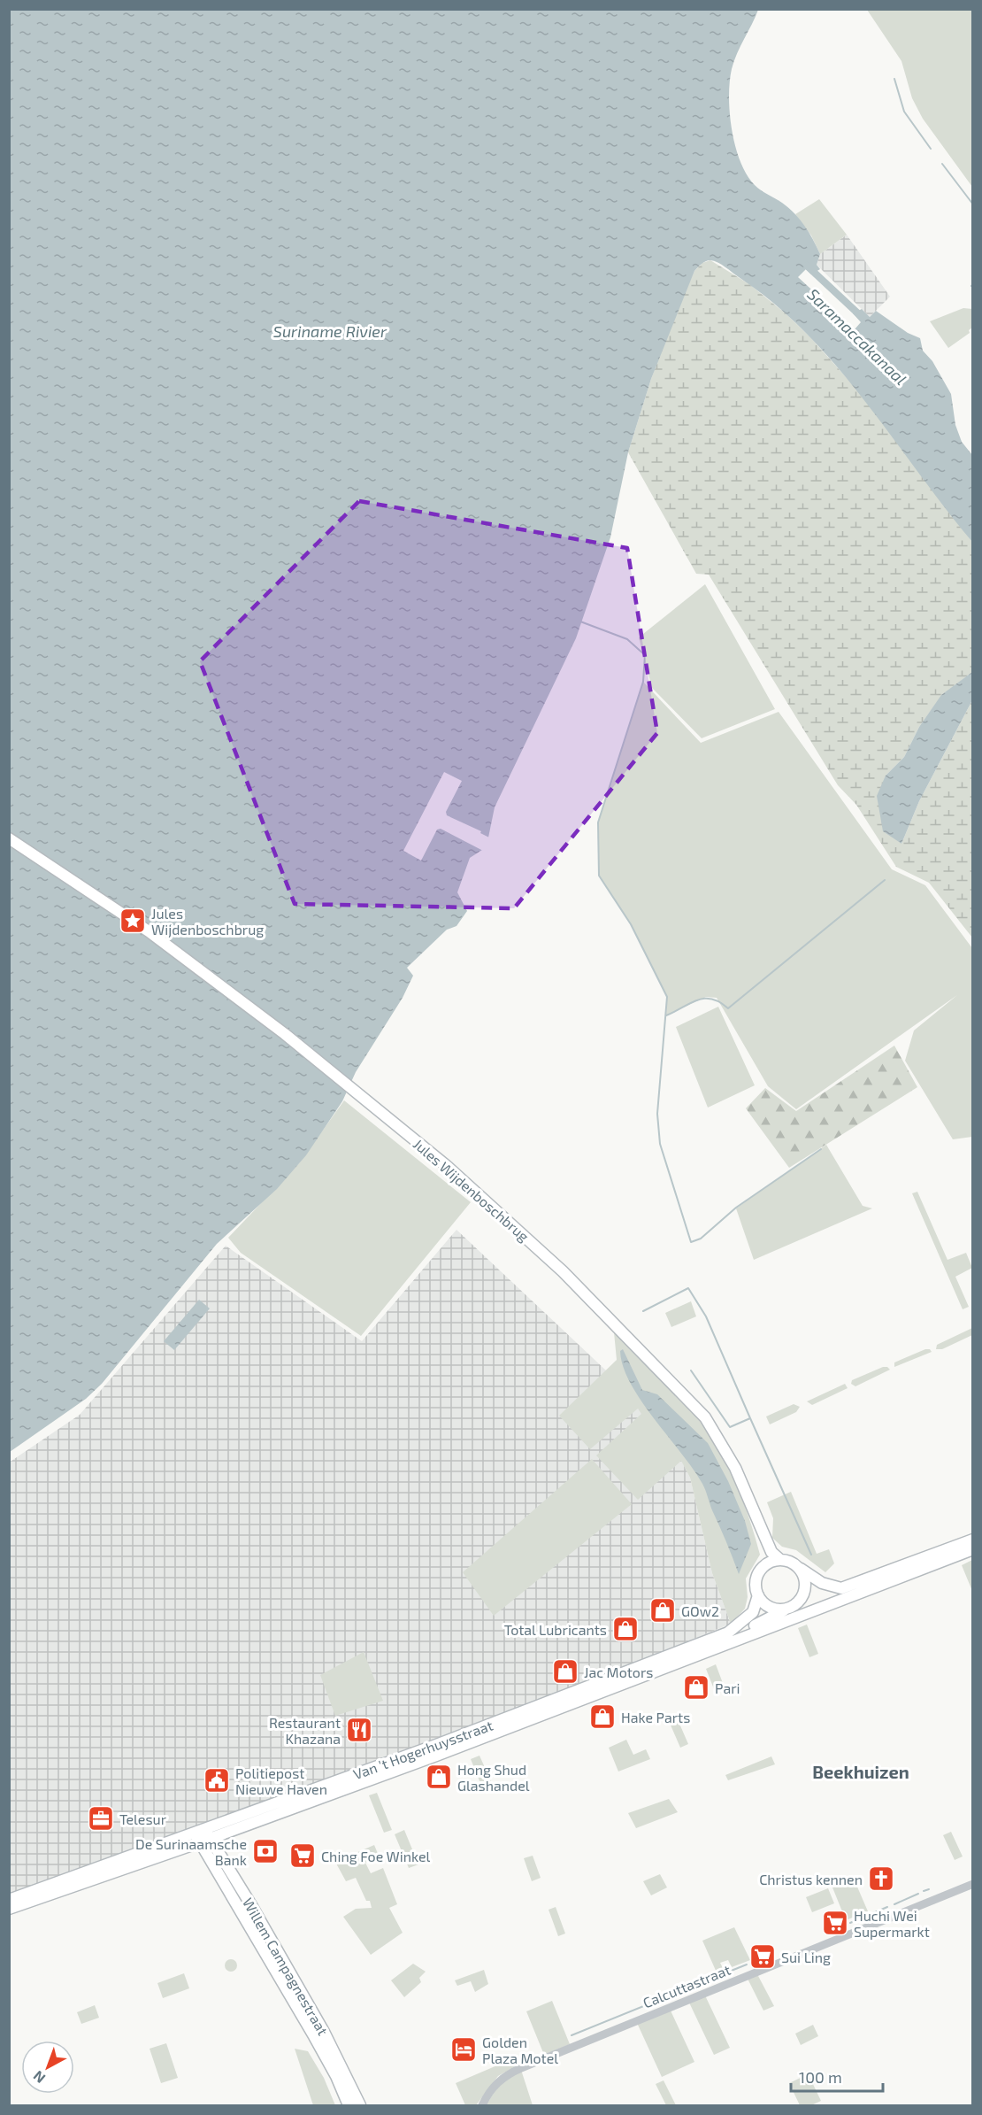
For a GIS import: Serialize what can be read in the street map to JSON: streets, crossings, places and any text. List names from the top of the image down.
{
  "streets": {
    "main road": ["Jules Wijdenboschbrug", "Van 't Hogerhuysstraat", "Willem Campagnestraat"],
    "street": ["Calcuttastraat"]
  },
  "crossings": [
    ["Jules Wijdenboschbrug", "Van 't Hogerhuysstraat"],
    ["Van 't Hogerhuysstraat", "Willem Campagnestraat"]
  ],
  "districts": ["Beekhuizen"],
  "water": ["Suriname Rivier", "Saramaccakanaal"],
  "places": {
    "place": ["Jules Wijdenboschbrug"],
    "shop": [
      "GOw2",
      "Total Lubricants",
      "Jac Motors",
      "Pari",
      "Hake Parts",
      "Hong Shud Glashandel"
    ],
    "restaurant": ["Restaurant Khazana"],
    "public building": ["Politiepost Nieuwe Haven"],
    "office": ["Telesur"],
    "bank": ["De Surinaamsche Bank"],
    "supermarket": ["Ching Foe Winkel", "Huchi Wei Supermarkt", "Sui Ling"],
    "church": ["Christus kennen"],
    "hotel": ["Golden Plaza Motel"]
  },
  "scale_bar": "100 m",
  "north": "bottom left"
}
